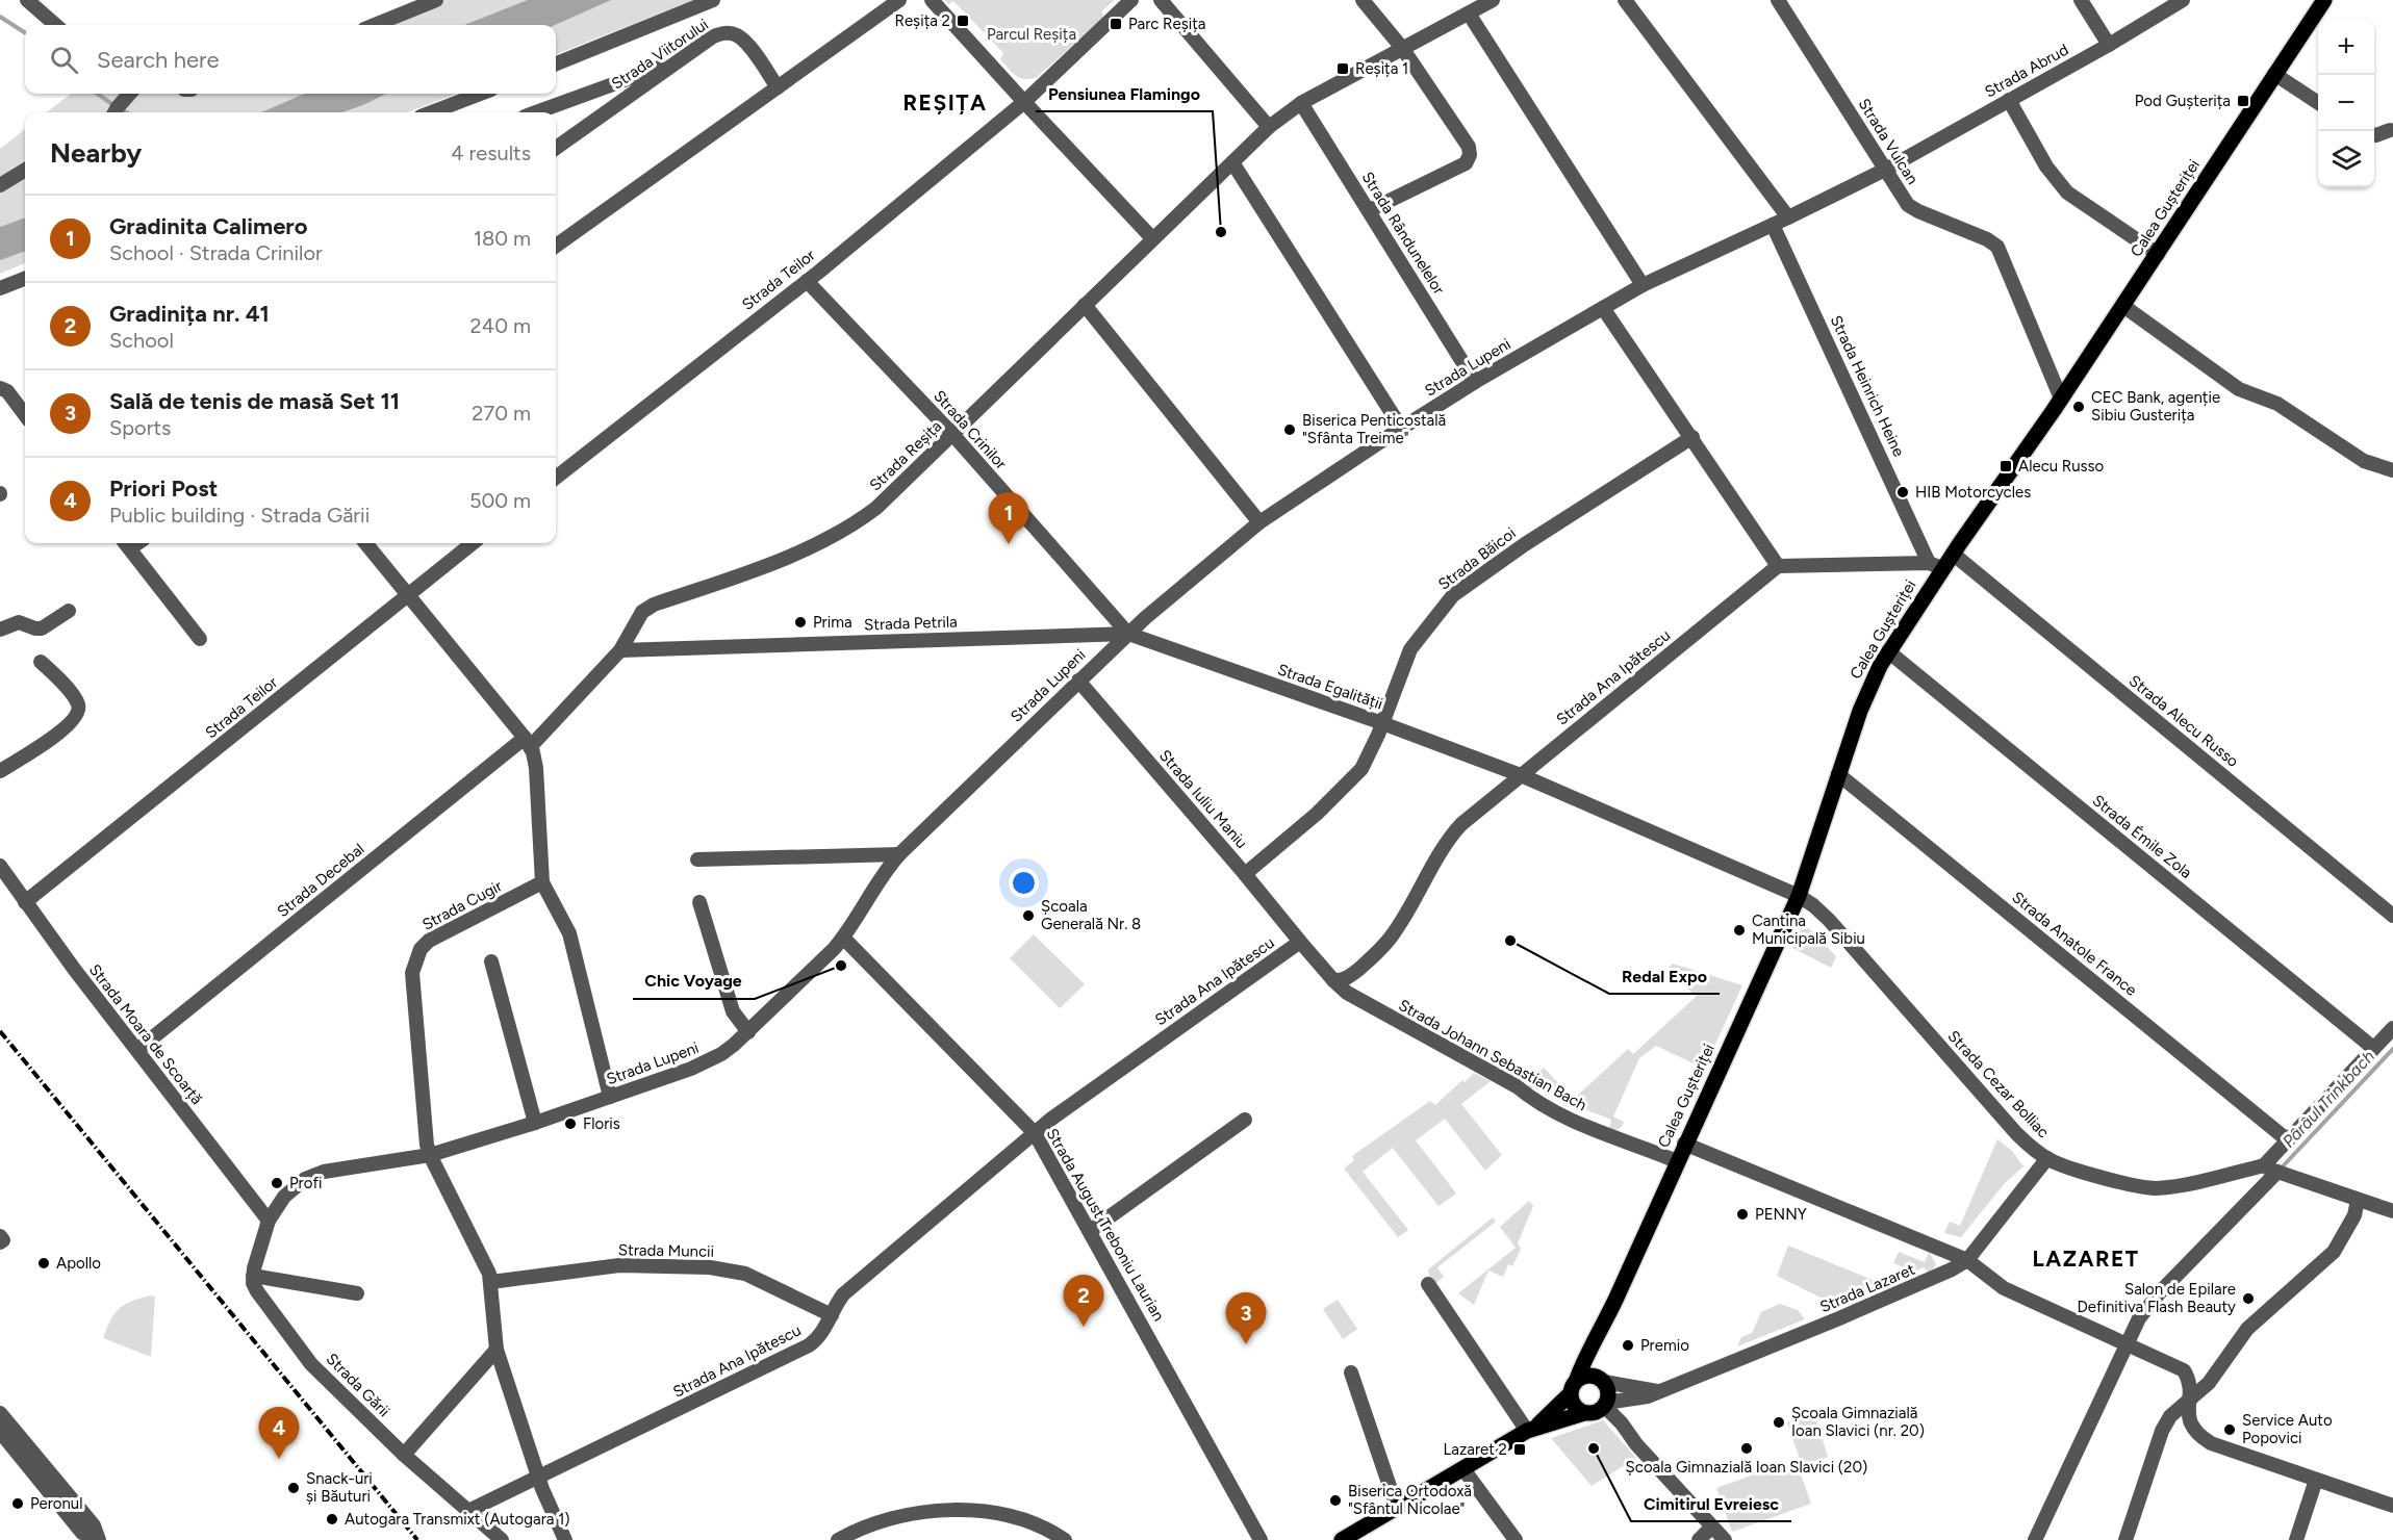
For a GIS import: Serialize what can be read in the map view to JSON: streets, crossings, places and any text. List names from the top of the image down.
{
  "streets": {
    "main road": ["Calea Gușteriței"],
    "street": [
      "Strada Viitorului",
      "Strada Abrud",
      "Strada Vulcan",
      "Strada Rândunelelor",
      "Strada Teilor",
      "Strada Lupeni",
      "Strada Heinrich Heine",
      "Strada Crinilor",
      "Strada Reșița",
      "Strada Băicoi",
      "Strada Petrila",
      "Strada Ana Ipătescu",
      "Strada Egalității",
      "Strada Alecu Russo",
      "Strada Iuliu Maniu",
      "Strada Émile Zola",
      "Strada Decebal",
      "Strada Cugir",
      "Strada Anatole France",
      "Strada Moara de Scoarță",
      "Strada Johann Sebastian Bach",
      "Strada Cezar Bolliac",
      "Strada August Treboniu Laurian",
      "Strada Muncii",
      "Strada Lazaret",
      "Strada Gării"
    ]
  },
  "crossings": [
    ["Strada Abrud", "Strada Vulcan"],
    ["Strada Abrud", "Strada Lupeni"],
    ["Strada Vulcan", "Calea Gușteriței"],
    ["Strada Vulcan", "Strada Lupeni"],
    ["Calea Gușteriței", "Strada Heinrich Heine"],
    ["Calea Gușteriței", "Strada Alecu Russo"],
    ["Calea Gușteriței", "Strada Émile Zola"],
    ["Calea Gușteriței", "Strada Anatole France"],
    ["Calea Gușteriței", "Strada Johann Sebastian Bach"],
    ["Calea Gușteriței", "Strada Cezar Bolliac"],
    ["Calea Gușteriței", "Strada Lazaret"],
    ["Strada Rândunelelor", "Strada Lupeni"],
    ["Strada Rândunelelor", "Strada Reșița"],
    ["Strada Teilor", "Strada Crinilor"],
    ["Strada Teilor", "Strada Moara de Scoarță"],
    ["Strada Lupeni", "Strada Heinrich Heine"],
    ["Strada Lupeni", "Strada Crinilor"],
    ["Strada Lupeni", "Strada Petrila"],
    ["Strada Lupeni", "Strada Egalității"],
    ["Strada Lupeni", "Strada Iuliu Maniu"],
    ["Strada Lupeni", "Strada Cugir"],
    ["Strada Lupeni", "Strada Moara de Scoarță"],
    ["Strada Lupeni", "Strada August Treboniu Laurian"],
    ["Strada Crinilor", "Strada Reșița"],
    ["Strada Crinilor", "Strada Petrila"],
    ["Strada Crinilor", "Strada Egalității"],
    ["Strada Reșița", "Strada Petrila"],
    ["Strada Reșița", "Strada Decebal"],
    ["Strada Băicoi", "Strada Egalității"],
    ["Strada Băicoi", "Strada Iuliu Maniu"],
    ["Strada Petrila", "Strada Egalității"],
    ["Strada Ana Ipătescu", "Strada Egalității"],
    ["Strada Ana Ipătescu", "Strada Iuliu Maniu"],
    ["Strada Ana Ipătescu", "Strada Johann Sebastian Bach"],
    ["Strada Ana Ipătescu", "Strada August Treboniu Laurian"],
    ["Strada Ana Ipătescu", "Strada Muncii"],
    ["Strada Ana Ipătescu", "Strada Gării"],
    ["Strada Decebal", "Strada Moara de Scoarță"],
    ["Strada Cezar Bolliac", "Strada Lazaret"]
  ],
  "districts": ["REȘIȚA", "LAZARET"],
  "water": ["Pârâul Trinkbach"],
  "parks": ["Parcul Reșița"],
  "places": {
    "transit": [
      "Reșița 2",
      "Parc Reșița",
      "Reșița 1",
      "Pod Gușterița",
      "Alecu Russo",
      "Lazaret 2"
    ],
    "other": [
      "Pensiunea Flamingo",
      "CEC Bank, agenție Sibiu Gusterița",
      "Biserica Penticostală \"Sfânta Treime\"",
      "HIB Motorcycles",
      "Prima",
      "Școala Generală Nr. 8",
      "Cantina Municipală Sibiu",
      "Redal Expo",
      "Chic Voyage",
      "Floris",
      "Profi",
      "PENNY",
      "Apollo",
      "Salon de Epilare Definitiva Flash Beauty",
      "Premio",
      "Școala Gimnazială Ioan Slavici (nr. 20)",
      "Service Auto Popovici",
      "Cimitirul Evreiesc",
      "Școala Gimnazială Ioan Slavici (20)",
      "Snack-uri și Băuturi",
      "Biserica Ortodoxă \"Sfântul Nicolae\"",
      "Peronul",
      "Autogara Transmixt (Autogara 1)"
    ]
  },
  "page": {
    "map_buttons": ["+", "−"],
    "search": "Search here",
    "heading": ["Nearby", "4 results"],
    "list": [
      {
        "mark": "1",
        "name": "Gradinita Calimero",
        "note": "School · Strada Crinilor",
        "value": "180 m"
      },
      {
        "mark": "2",
        "name": "Gradinița nr. 41",
        "note": "School",
        "value": "240 m"
      },
      {
        "mark": "3",
        "name": "Sală de tenis de masă Set 11",
        "note": "Sports",
        "value": "270 m"
      },
      {
        "mark": "4",
        "name": "Priori Post",
        "note": "Public building · Strada Gării",
        "value": "500 m"
      }
    ],
    "pins": [
      "1",
      "2",
      "3",
      "4"
    ]
  }
}
